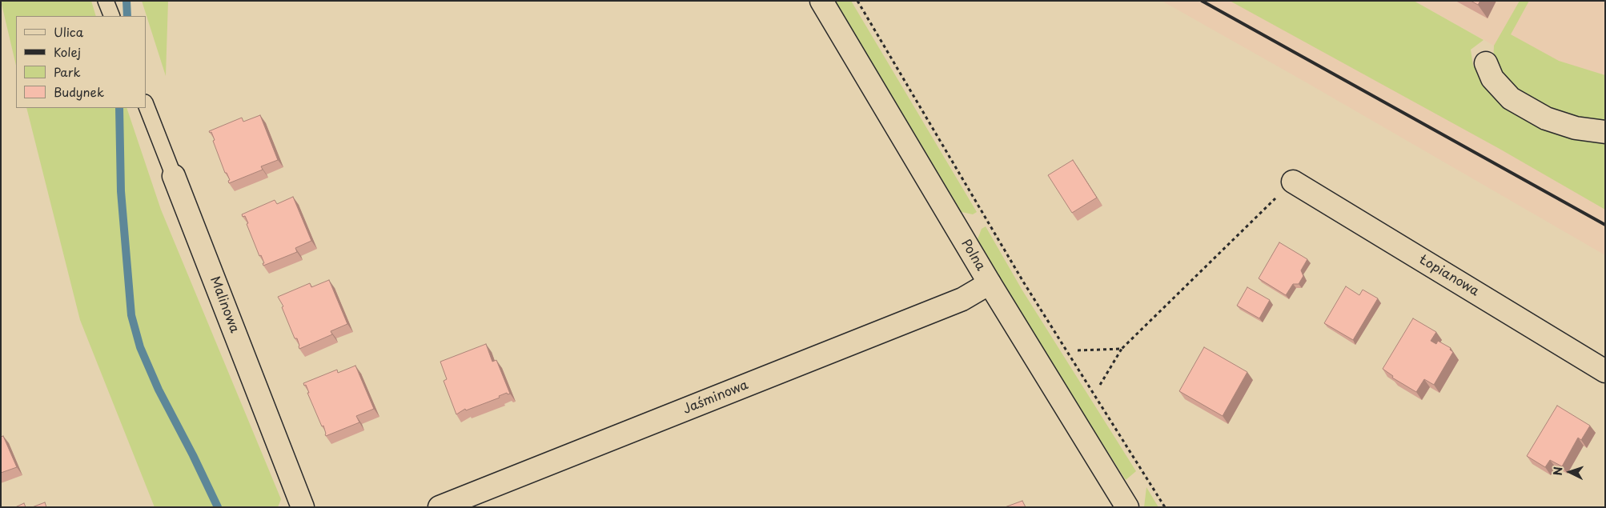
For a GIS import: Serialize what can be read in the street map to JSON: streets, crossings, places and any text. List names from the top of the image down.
{
  "streets": {
    "street": [
      "Polna",
      "Łopianowa",
      "Malinowa",
      "Jaśminowa"
    ]
  },
  "crossings": [
    ["Polna", "Jaśminowa"]
  ],
  "legend": [
    "Ulica",
    "Kolej",
    "Park",
    "Budynek"
  ],
  "north": "left"
}
